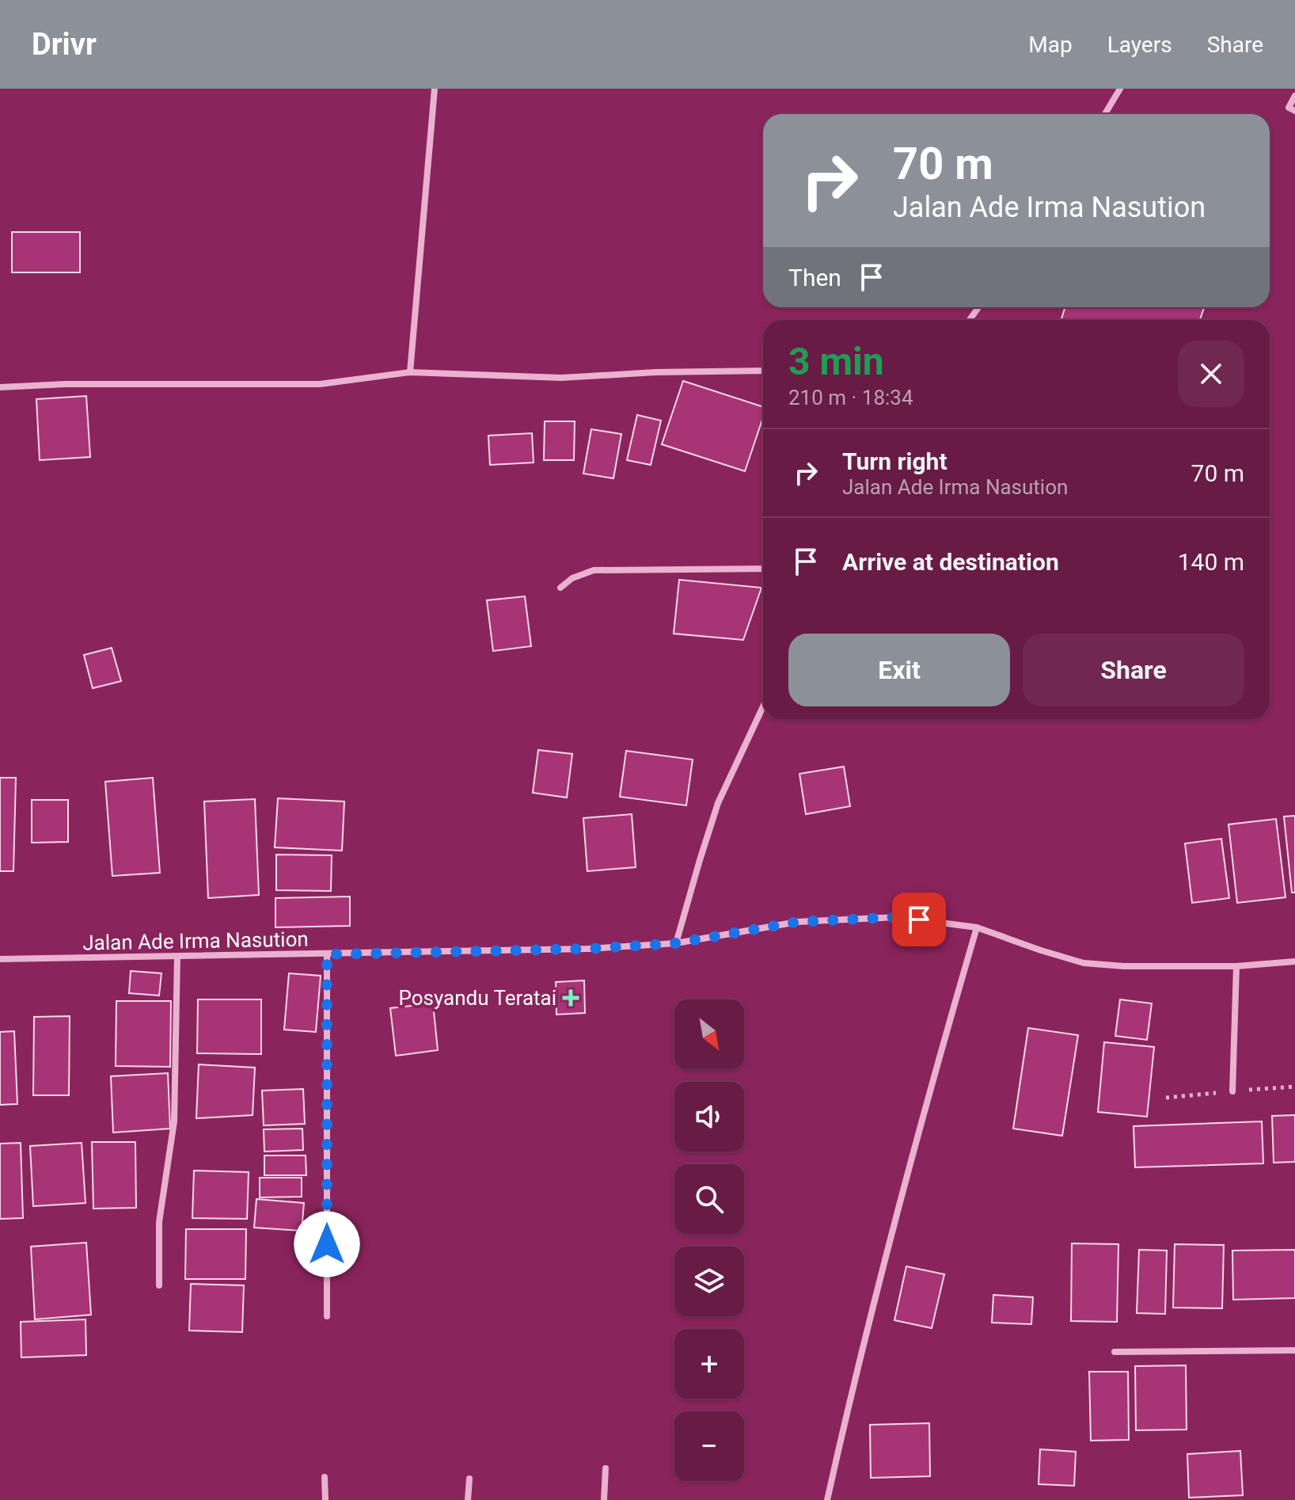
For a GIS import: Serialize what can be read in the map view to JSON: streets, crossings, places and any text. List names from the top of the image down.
{
  "streets": {
    "street": ["Jalan Ade Irma Nasution"]
  },
  "places": {
    "health": ["Posyandu Teratai"]
  },
  "north": "bottom right",
  "page": {
    "header": "Drivr",
    "nav": ["Map", "Layers", "Share"],
    "turn": ["70 m", "Jalan Ade Irma Nasution"],
    "then": "Then",
    "heading": ["3 min", "210 m · 18:34"],
    "list": [
      {
        "name": "Turn right",
        "note": "Jalan Ade Irma Nasution",
        "value": "70 m"
      },
      {
        "name": "Arrive at destination",
        "value": "140 m"
      }
    ],
    "buttons": ["Exit", "Share"],
    "map_buttons": ["+", "−"]
  }
}
